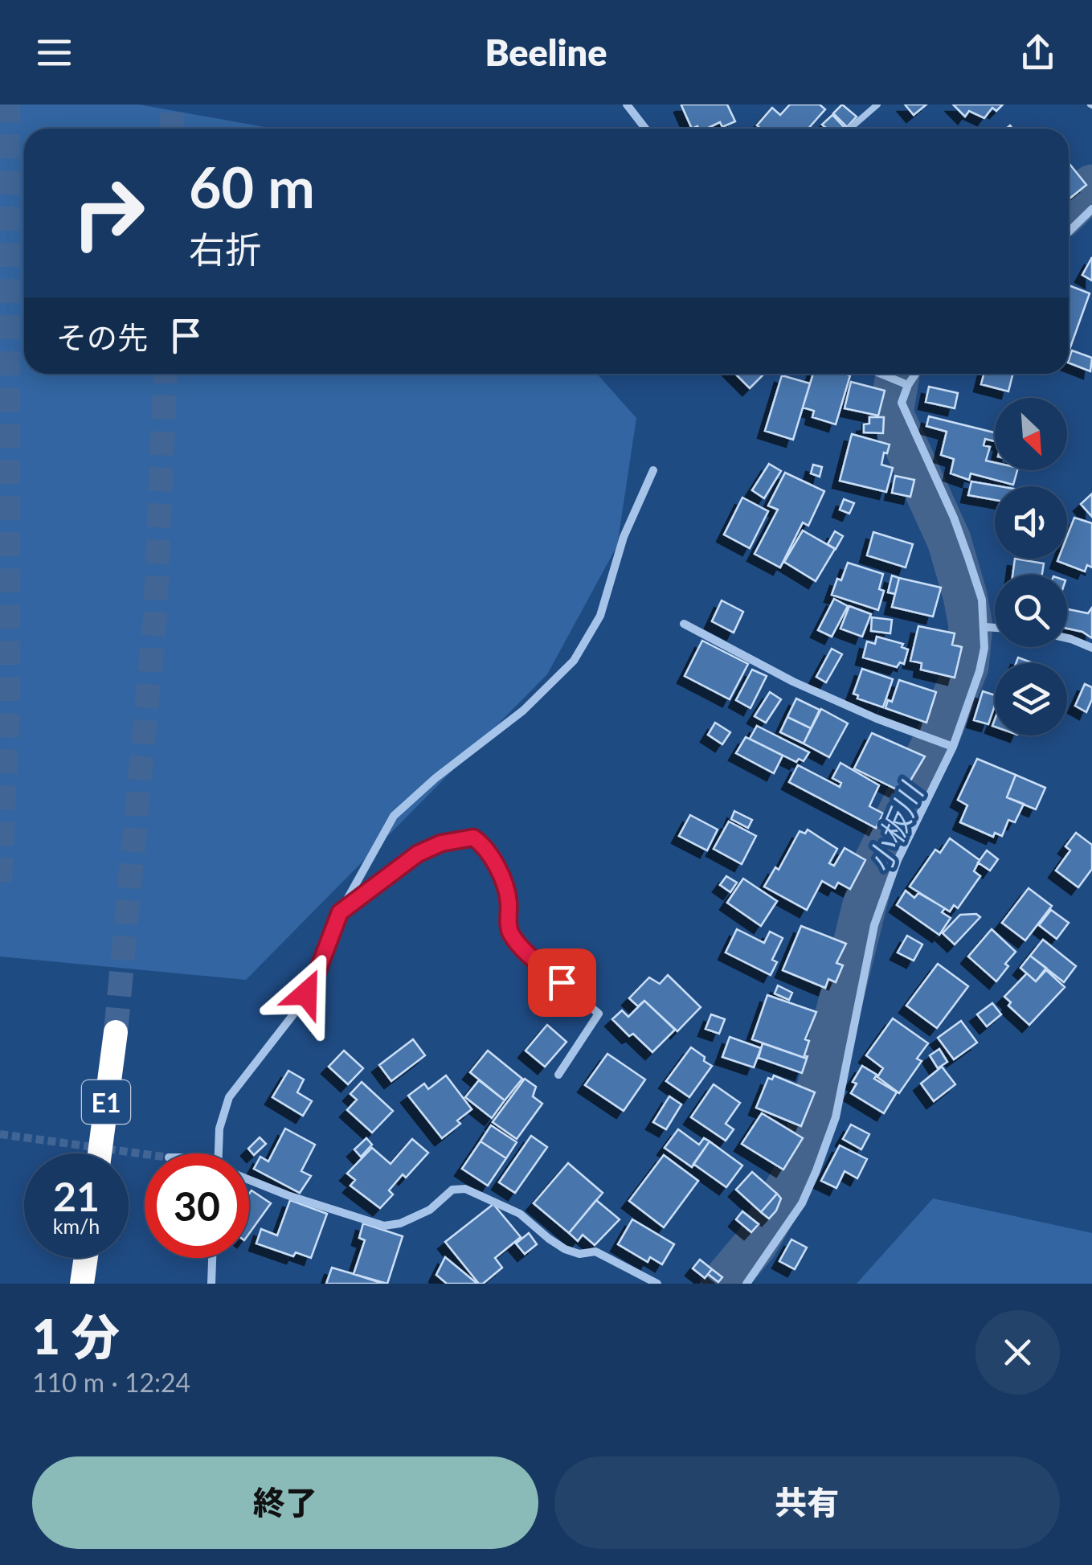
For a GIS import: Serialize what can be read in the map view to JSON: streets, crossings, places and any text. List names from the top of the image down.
{
  "streets": {
    "highway": ["E1"]
  },
  "water": ["小板川"],
  "north": "bottom right",
  "page": {
    "header": "Beeline",
    "turn": ["60 m", "右折"],
    "then": "その先",
    "speed": "21 km/h",
    "limit": "30",
    "heading": ["1 分", "110 m · 12:24"],
    "buttons": ["終了", "共有"]
  }
}
